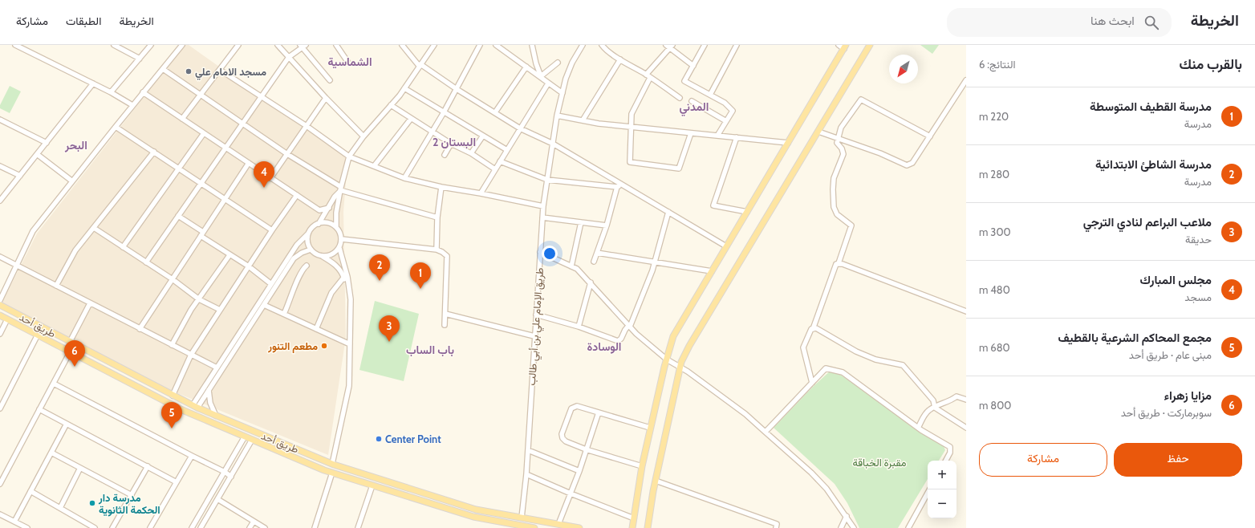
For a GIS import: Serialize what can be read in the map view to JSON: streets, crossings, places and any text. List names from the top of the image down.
{
  "streets": {
    "main road": ["طريق أحد"],
    "street": ["طريق الإمام علي بن أبي طالب"]
  },
  "crossings": [
    ["طريق أحد", "طريق الإمام علي بن أبي طالب"]
  ],
  "districts": [
    "الشماسية",
    "المدني",
    "البستان 2",
    "البحر",
    "الوسادة",
    "باب الساب"
  ],
  "parks": ["مقبرة الخباقة"],
  "places": [
    "مسجد الامام علي",
    "مطعم التنور",
    "Center Point",
    "مدرسة دار الحكمة الثانوية"
  ],
  "north": "bottom left",
  "page": {
    "header": "الخريطة",
    "search": "ابحث هنا",
    "nav": ["الخريطة", "الطبقات", "مشاركة"],
    "heading": ["بالقرب منك", "النتائج: 6"],
    "list": [
      {
        "mark": "1",
        "name": "مدرسة القطيف المتوسطة",
        "note": "مدرسة",
        "value": "220 m"
      },
      {
        "mark": "2",
        "name": "مدرسة الشاطئ الابتدائية",
        "note": "مدرسة",
        "value": "280 m"
      },
      {
        "mark": "3",
        "name": "ملاعب البراعم لنادي الترجي",
        "note": "حديقة",
        "value": "300 m"
      },
      {
        "mark": "4",
        "name": "مجلس المبارك",
        "note": "مسجد",
        "value": "480 m"
      },
      {
        "mark": "5",
        "name": "مجمع المحاكم الشرعية بالقطيف",
        "note": "مبنى عام · طريق أحد",
        "value": "680 m"
      },
      {
        "mark": "6",
        "name": "مزايا زهراء",
        "note": "سوبرماركت · طريق أحد",
        "value": "800 m"
      }
    ],
    "pins": [
      "4",
      "2",
      "1",
      "3",
      "6",
      "5"
    ],
    "buttons": ["حفظ", "مشاركة"],
    "map_buttons": ["+", "−"]
  }
}
